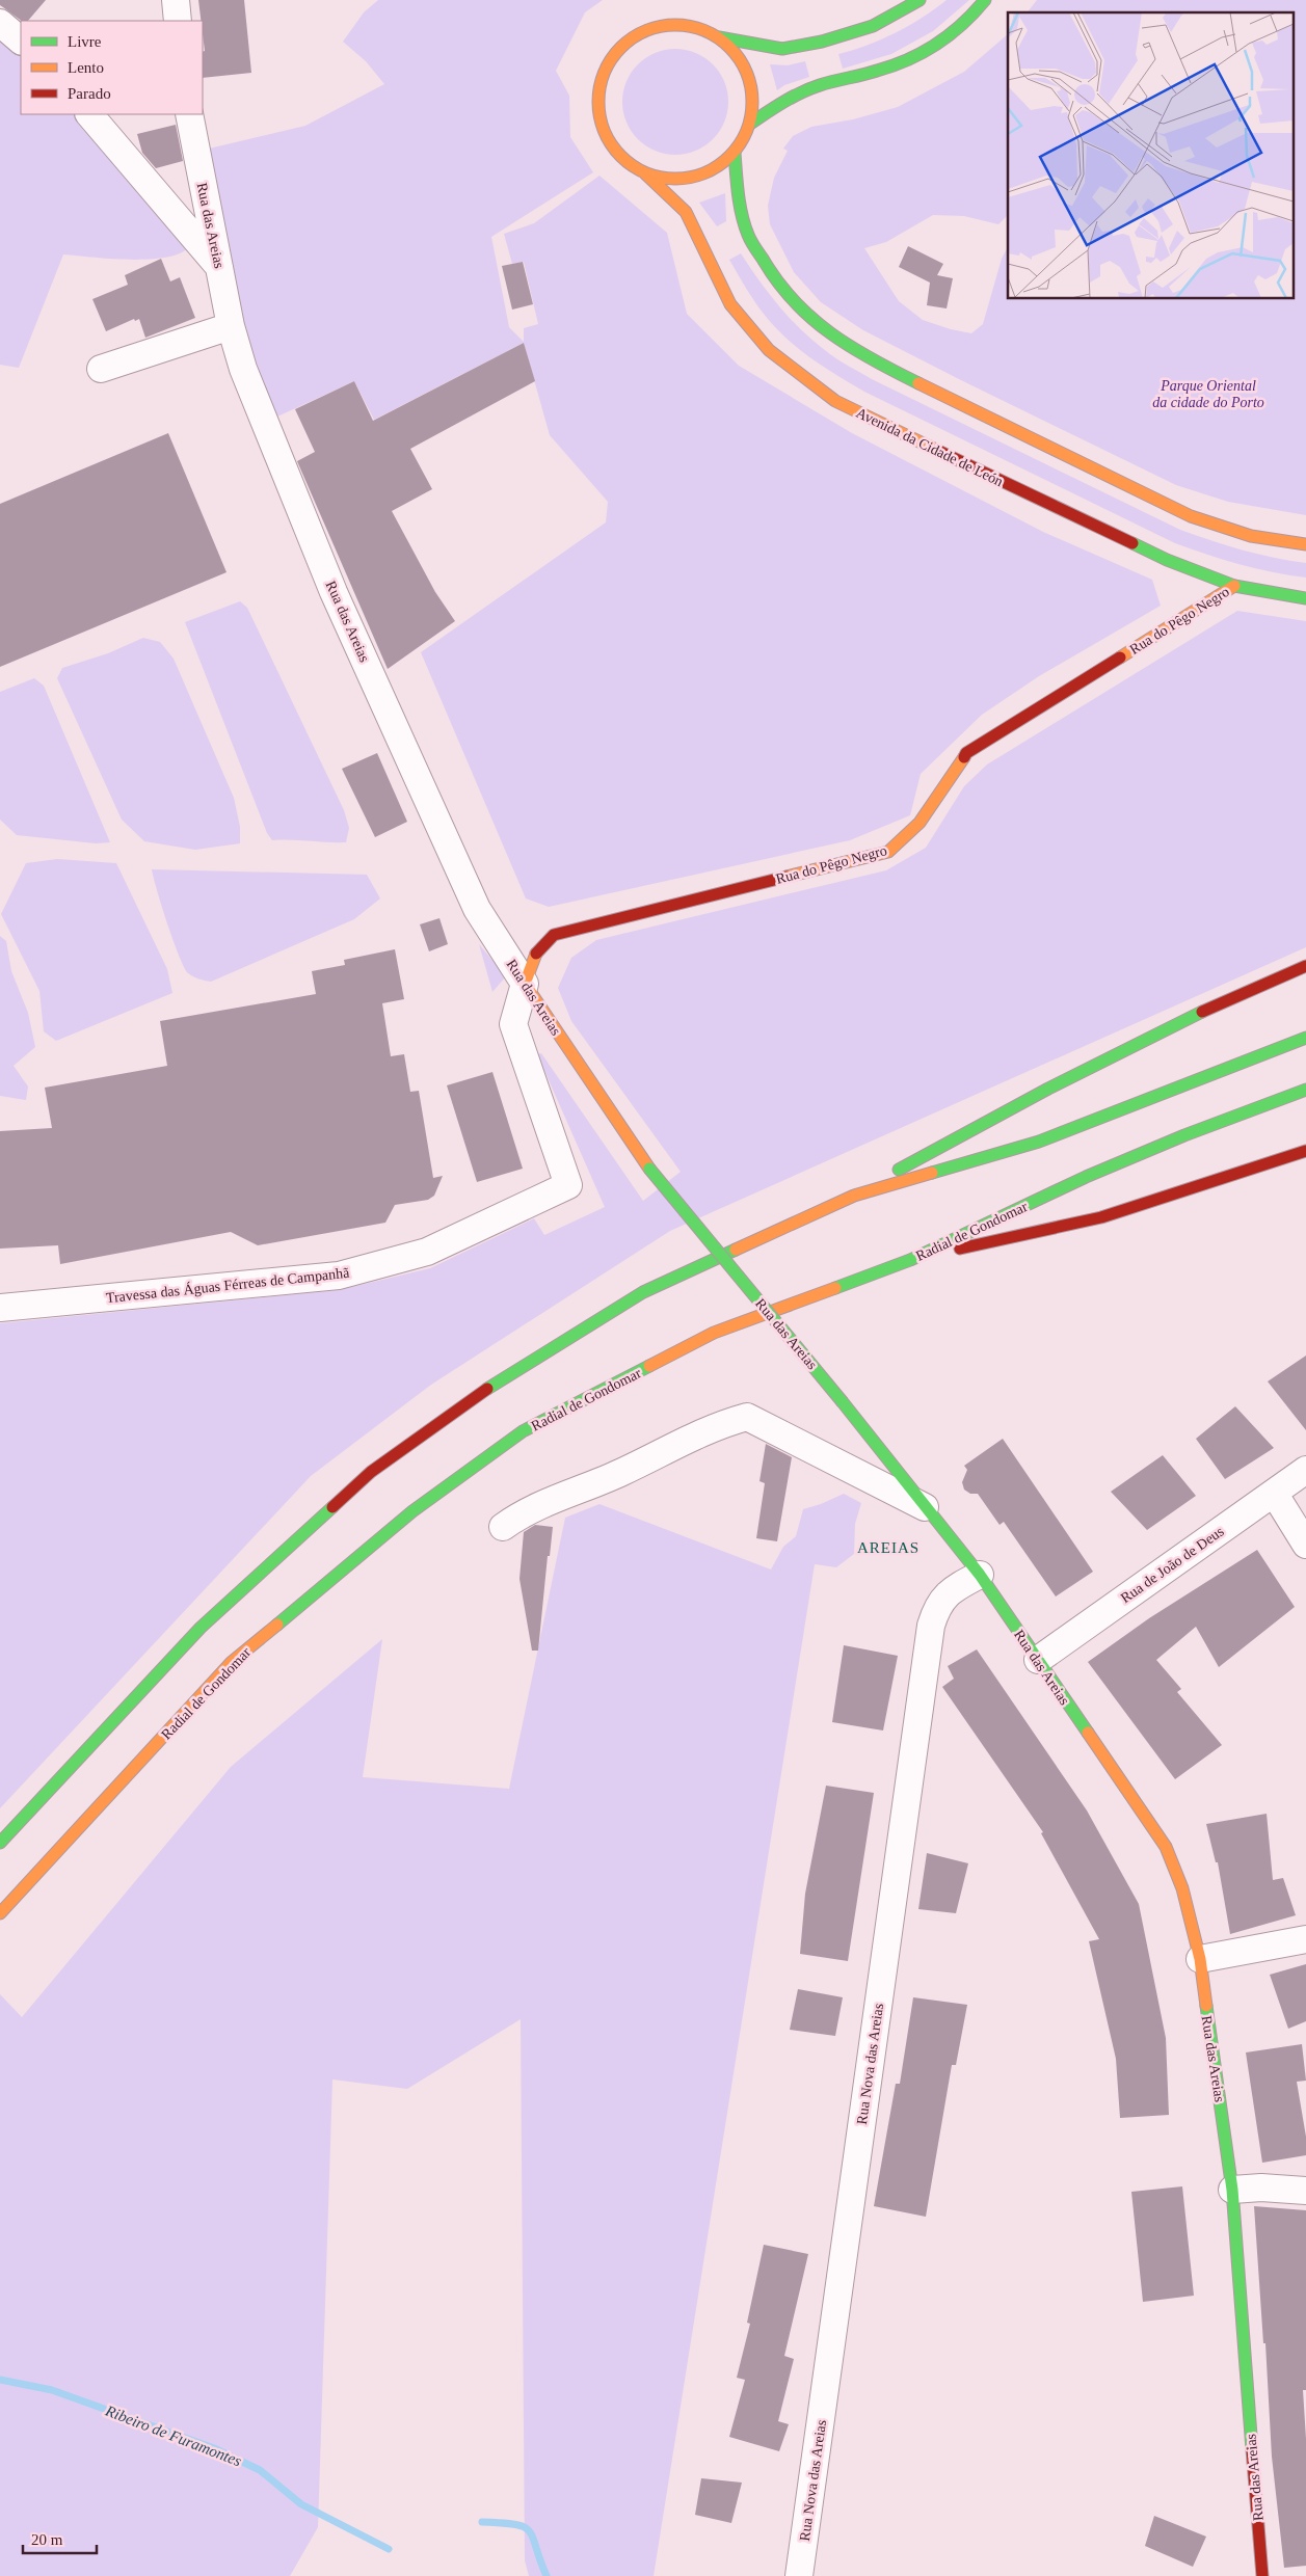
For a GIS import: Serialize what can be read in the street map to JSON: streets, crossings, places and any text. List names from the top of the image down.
{
  "streets": {
    "main road": [
      "Rua das Areias",
      "Avenida da Cidade de León",
      "Rua do Pêgo Negro",
      "Radial de Gondomar"
    ],
    "street": ["Travessa das Águas Férreas de Campanhã", "Rua de João de Deus", "Rua Nova das Areias"]
  },
  "crossings": [
    ["Rua das Areias", "Rua do Pêgo Negro"],
    ["Rua das Areias", "Travessa das Águas Férreas de Campanhã"],
    ["Rua das Areias", "Rua de João de Deus"],
    ["Rua das Areias", "Rua Nova das Areias"],
    ["Avenida da Cidade de León", "Rua do Pêgo Negro"],
    ["Rua do Pêgo Negro", "Travessa das Águas Férreas de Campanhã"]
  ],
  "districts": ["AREIAS"],
  "water": ["Ribeiro de Furamontes"],
  "parks": ["Parque Oriental da cidade do Porto"],
  "legend": ["Livre", "Lento", "Parado"],
  "scale_bar": "20 m"
}
